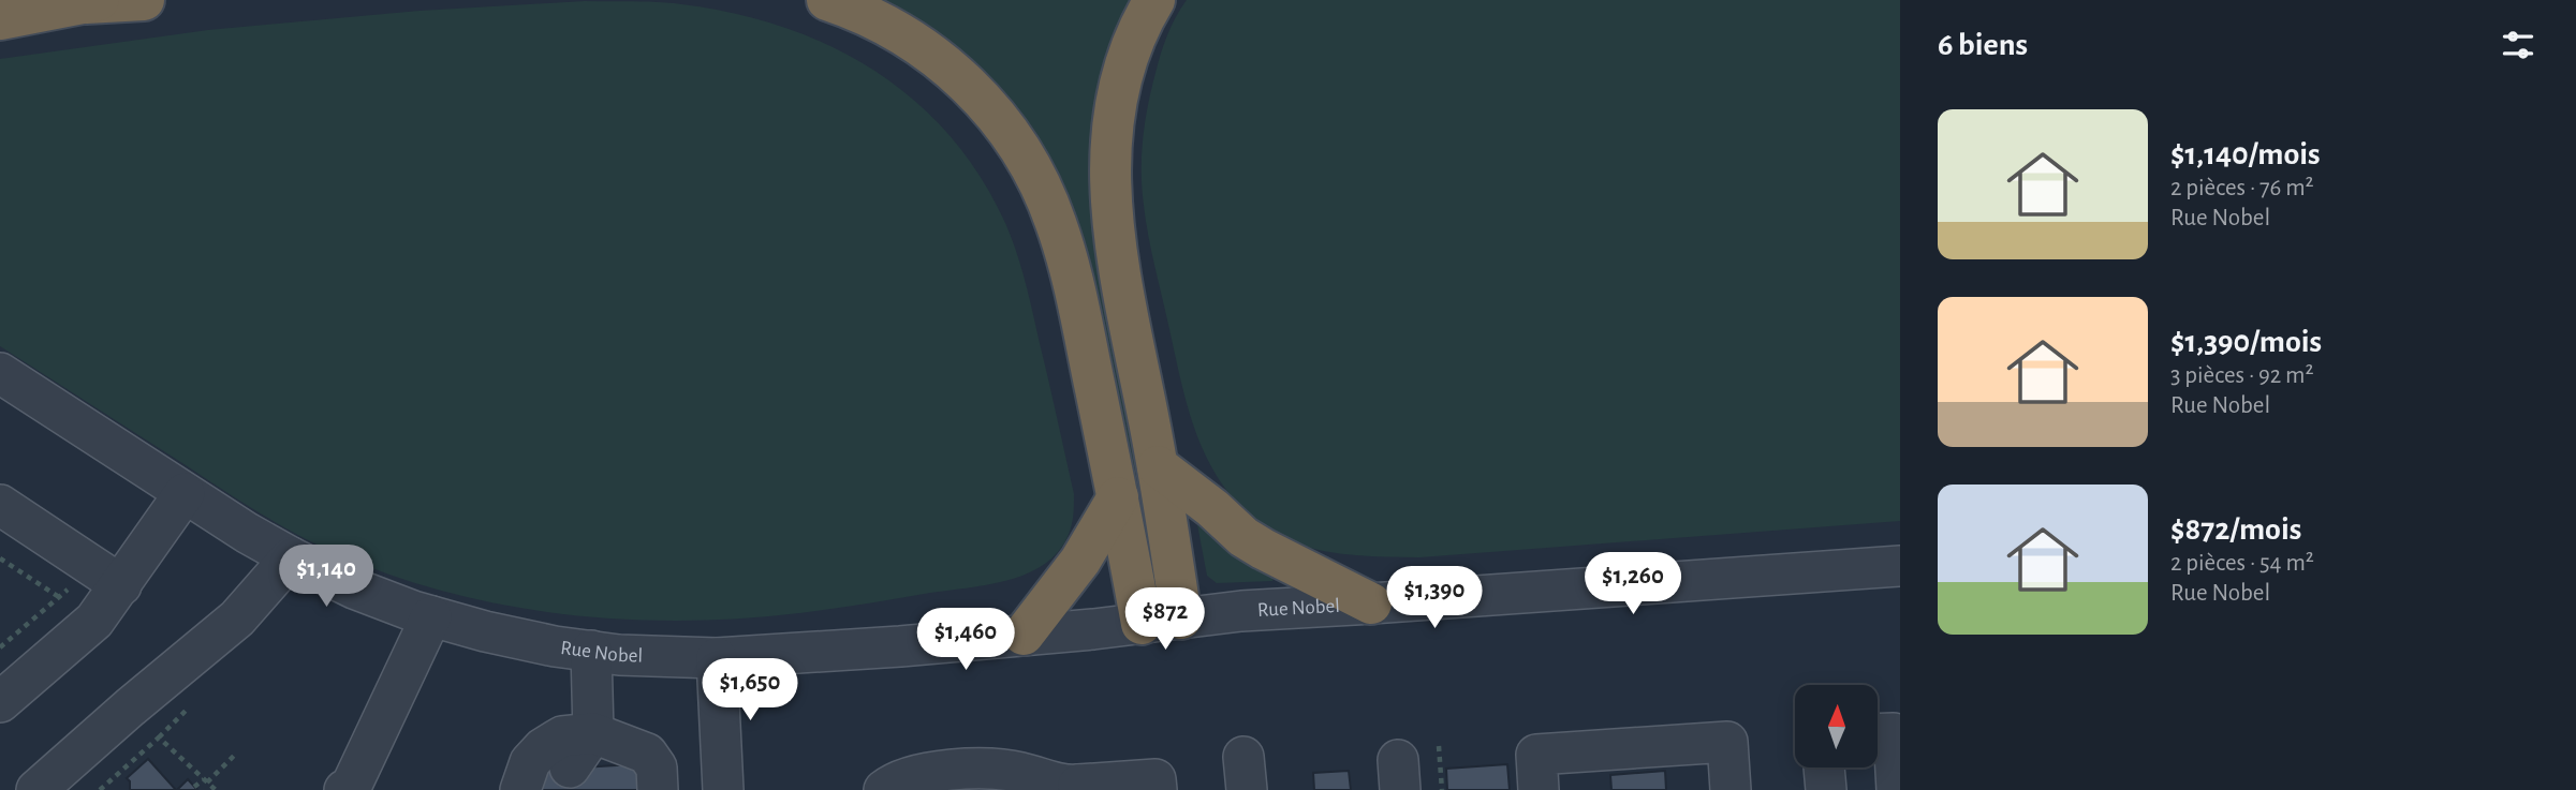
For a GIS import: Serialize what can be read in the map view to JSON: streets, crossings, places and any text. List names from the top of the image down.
{
  "streets": {
    "street": ["Rue Nobel"]
  },
  "north": "top",
  "page": {
    "heading": "6 biens",
    "list": [
      {
        "name": "$1,140/mois",
        "note": "2 pièces · 76 m² · Rue Nobel"
      },
      {
        "name": "$1,390/mois",
        "note": "3 pièces · 92 m² · Rue Nobel"
      },
      {
        "name": "$872/mois",
        "note": "2 pièces · 54 m² · Rue Nobel"
      }
    ],
    "price": [
      "$1,140",
      "$1,260",
      "$1,390",
      "$872",
      "$1,460",
      "$1,650"
    ]
  }
}
